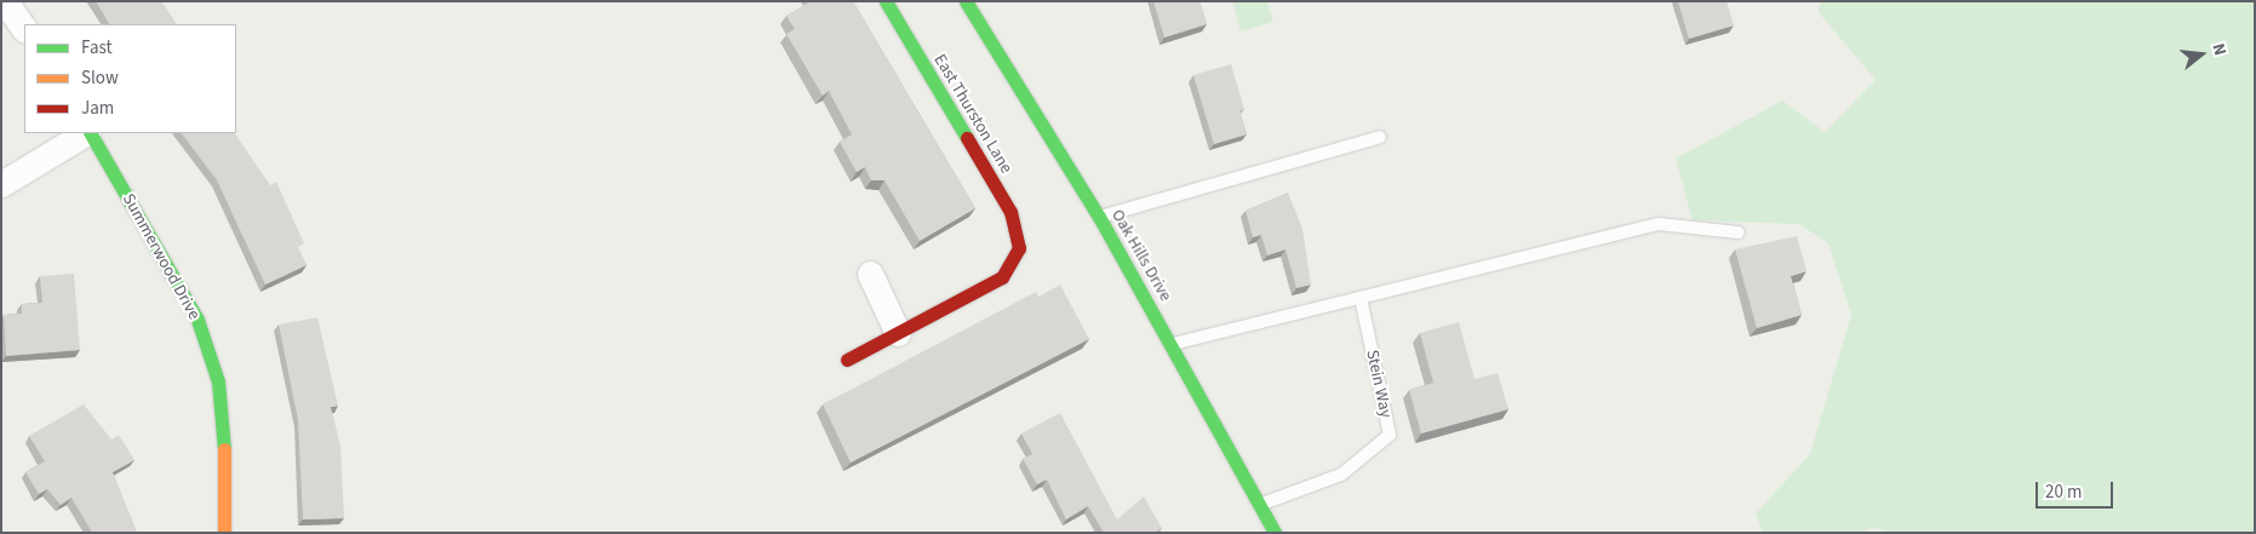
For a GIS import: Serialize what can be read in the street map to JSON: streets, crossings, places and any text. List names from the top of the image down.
{
  "streets": {
    "street": ["East Thurston Lane", "Oak Hills Drive", "Summerwood Drive"],
    "lane": ["Stein Way"]
  },
  "crossings": [
    ["Oak Hills Drive", "Stein Way"]
  ],
  "legend": ["Fast", "Slow", "Jam"],
  "scale_bar": "20 m",
  "north": "right"
}
